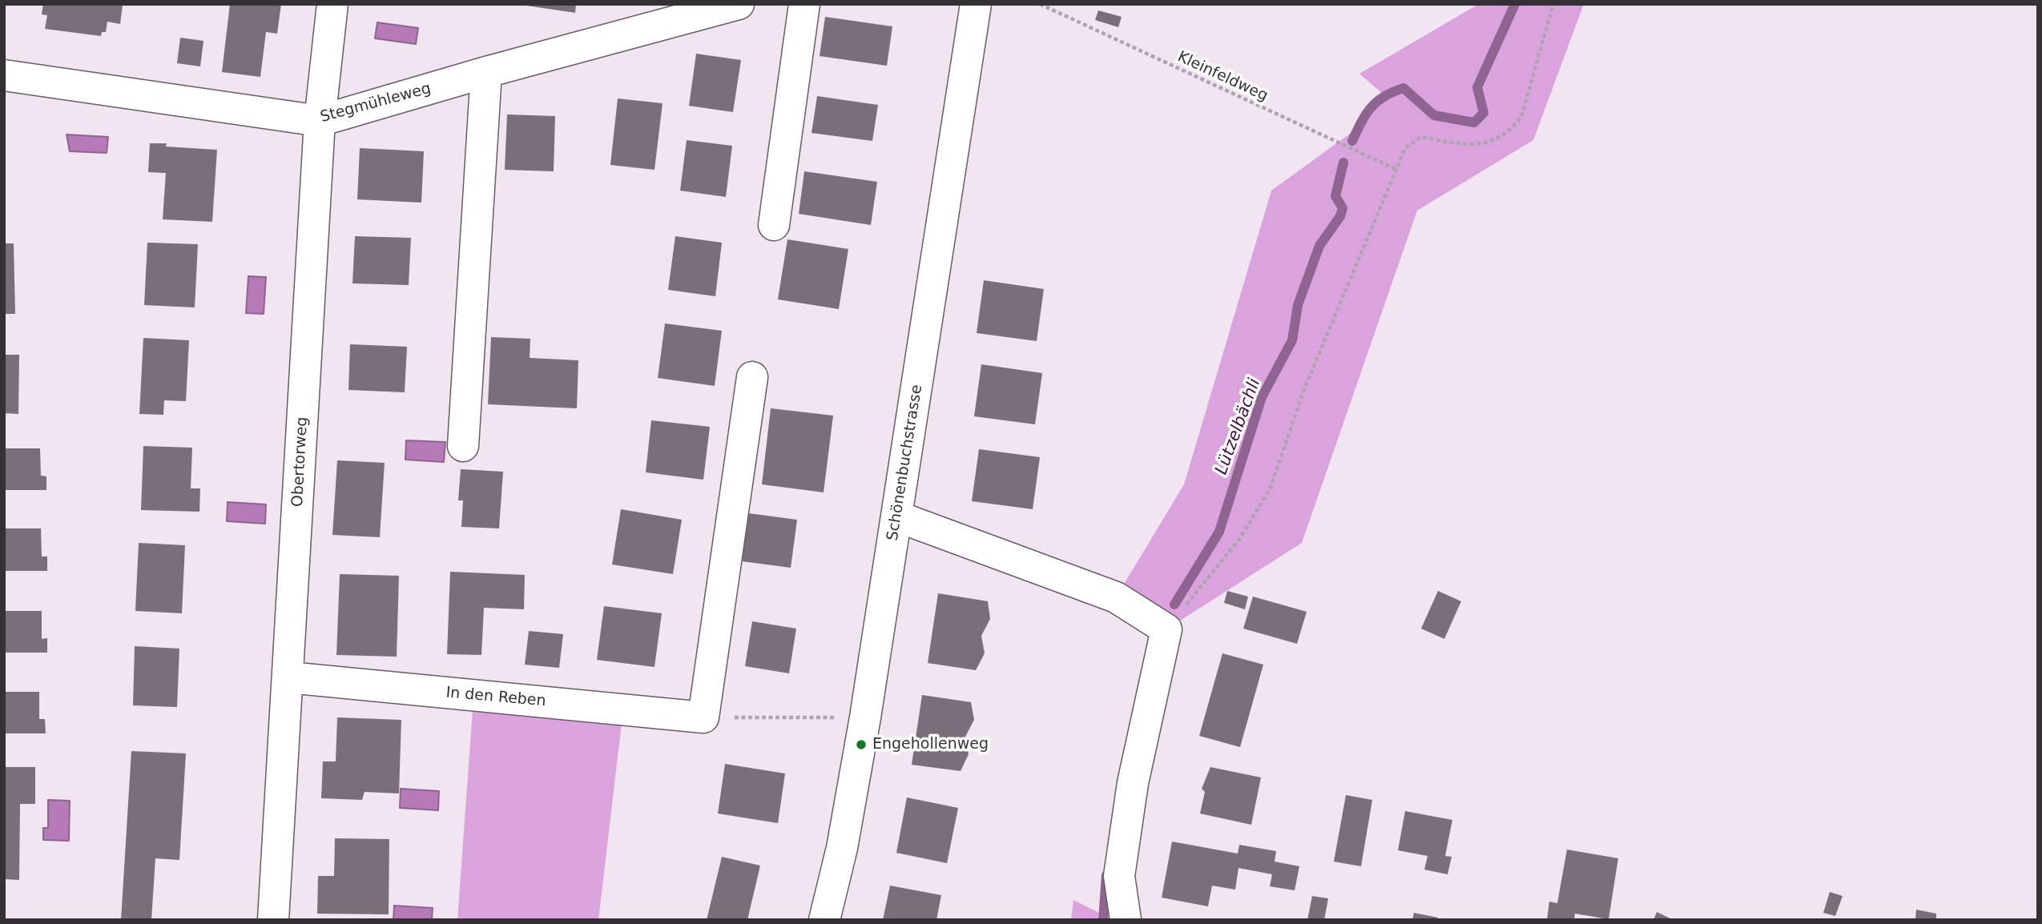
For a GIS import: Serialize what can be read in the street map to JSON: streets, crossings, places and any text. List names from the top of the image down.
{
  "streets": {
    "street": [
      "Stegmühleweg",
      "Obertorweg",
      "Schönenbuchstrasse",
      "In den Reben"
    ],
    "path": ["Kleinfeldweg"]
  },
  "crossings": [
    ["Stegmühleweg", "Obertorweg"],
    ["Obertorweg", "In den Reben"]
  ],
  "water": ["Lützelbächli"],
  "places": ["Engehollenweg"]
}
